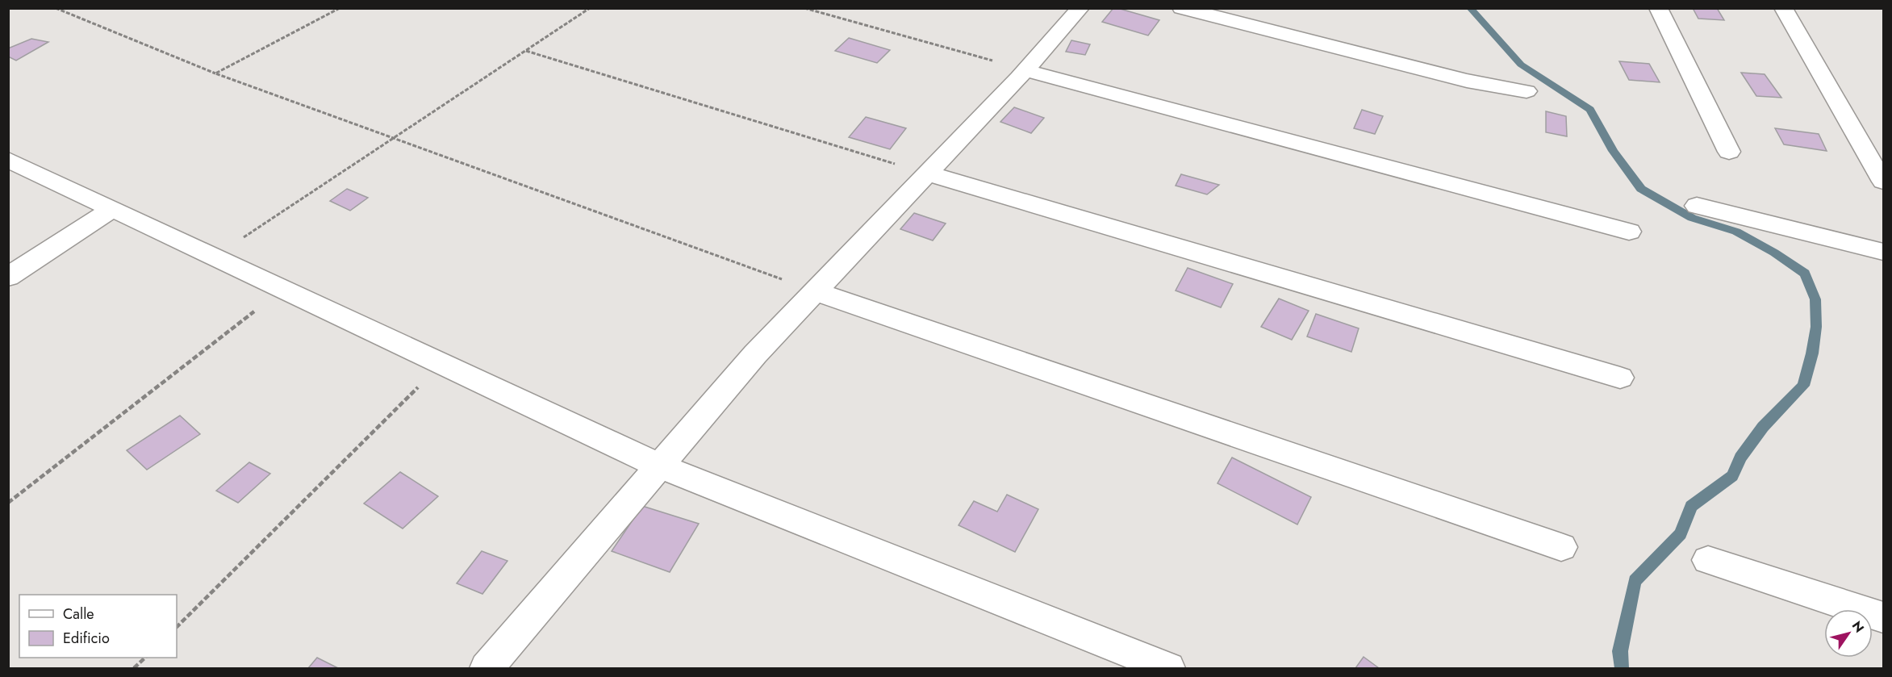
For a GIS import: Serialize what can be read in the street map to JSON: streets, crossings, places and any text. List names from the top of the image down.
{
  "legend": ["Calle", "Edificio"],
  "north": "top right"
}
